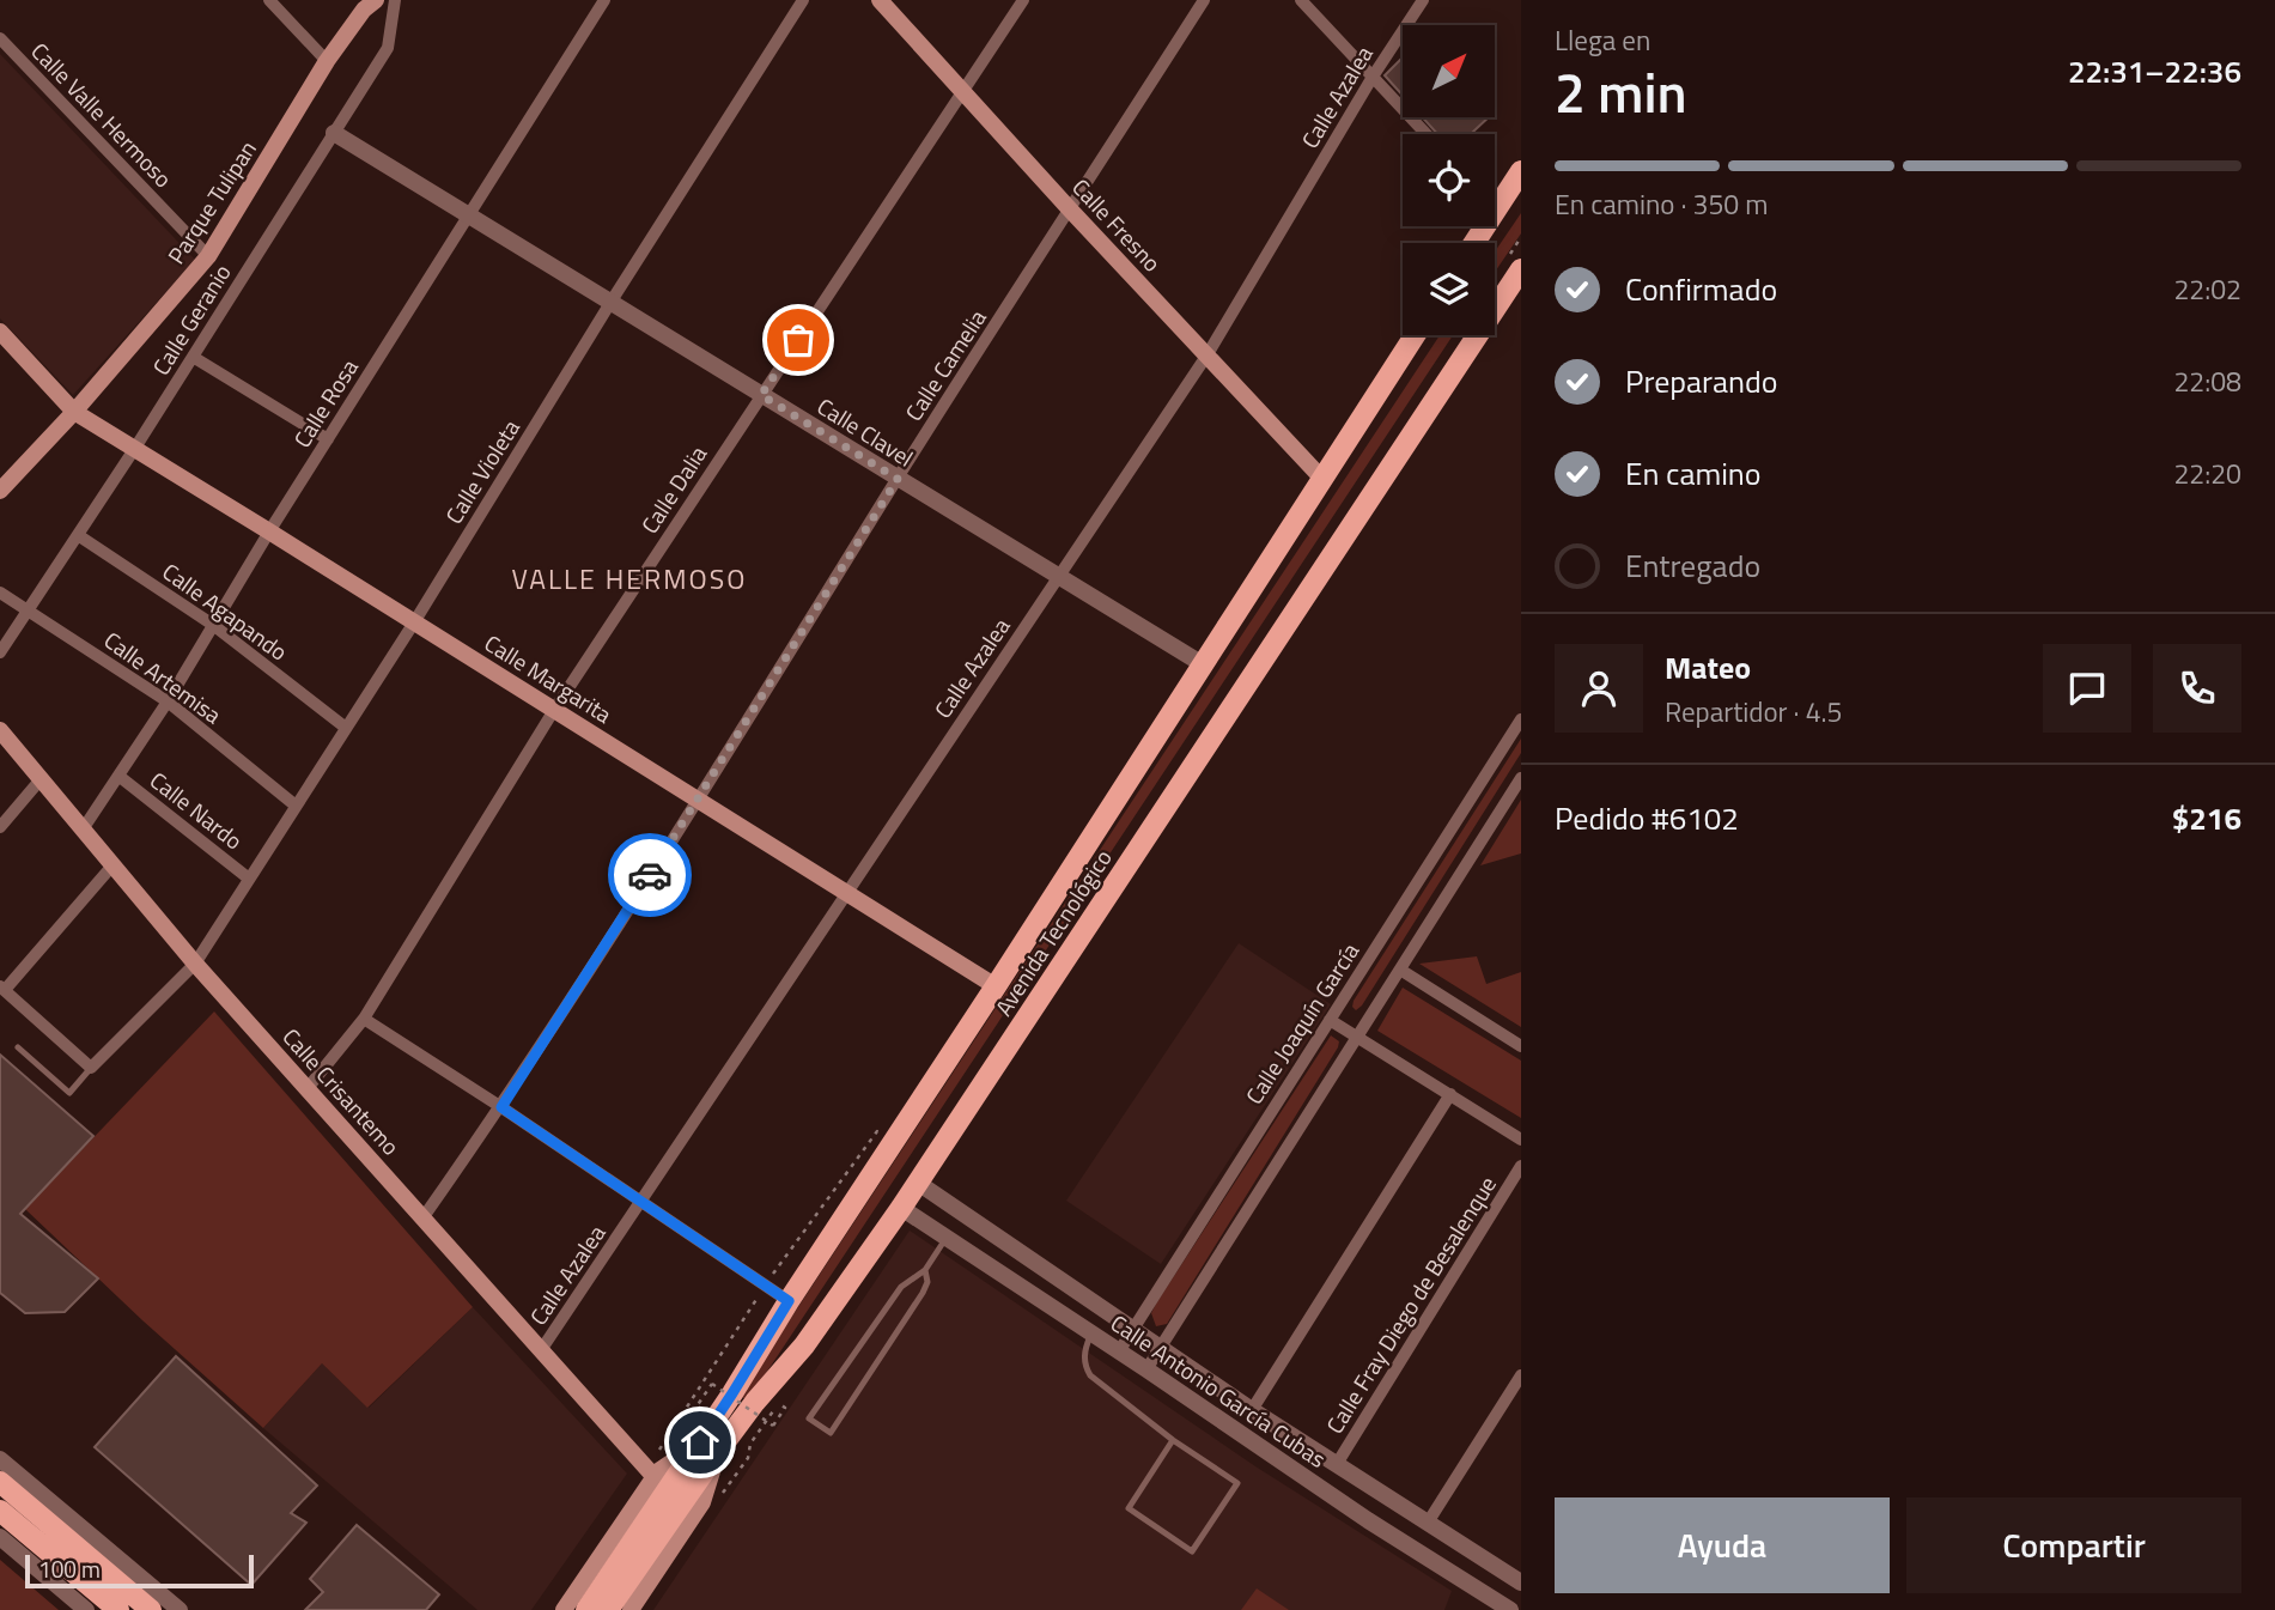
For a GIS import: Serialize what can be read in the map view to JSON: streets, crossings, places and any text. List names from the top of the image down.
{
  "streets": {
    "main road": [
      "Parque Tulipan",
      "Calle Fresno",
      "Calle Margarita",
      "Avenida Tecnológico",
      "Calle Crisantemo"
    ],
    "street": [
      "Calle Azalea",
      "Calle Valle Hermoso",
      "Calle Geranio",
      "Calle Camelia",
      "Calle Rosa",
      "Calle Clavel",
      "Calle Violeta",
      "Calle Dalia",
      "Calle Agapando",
      "Calle Artemisa",
      "Calle Nardo",
      "Calle Joaquín García",
      "Calle Fray Diego de Besalenque",
      "Calle Antonio García Cubas"
    ]
  },
  "crossings": [
    ["Calle Azalea", "Calle Fresno"],
    ["Calle Azalea", "Calle Clavel"],
    ["Calle Azalea", "Calle Margarita"],
    ["Calle Azalea", "Calle Crisantemo"],
    ["Calle Valle Hermoso", "Parque Tulipan"],
    ["Parque Tulipan", "Calle Margarita"],
    ["Calle Fresno", "Calle Camelia"],
    ["Calle Fresno", "Calle Dalia"],
    ["Calle Fresno", "Avenida Tecnológico"],
    ["Calle Geranio", "Calle Clavel"],
    ["Calle Geranio", "Calle Agapando"],
    ["Calle Geranio", "Calle Artemisa"],
    ["Calle Geranio", "Calle Margarita"],
    ["Calle Camelia", "Calle Clavel"],
    ["Calle Camelia", "Calle Margarita"],
    ["Calle Camelia", "Calle Crisantemo"],
    ["Calle Rosa", "Calle Clavel"],
    ["Calle Rosa", "Calle Agapando"],
    ["Calle Rosa", "Calle Artemisa"],
    ["Calle Rosa", "Calle Margarita"],
    ["Calle Rosa", "Calle Nardo"],
    ["Calle Rosa", "Calle Crisantemo"],
    ["Calle Clavel", "Calle Violeta"],
    ["Calle Clavel", "Calle Dalia"],
    ["Calle Clavel", "Avenida Tecnológico"],
    ["Calle Violeta", "Calle Agapando"],
    ["Calle Violeta", "Calle Artemisa"],
    ["Calle Violeta", "Calle Margarita"],
    ["Calle Violeta", "Calle Nardo"],
    ["Calle Violeta", "Calle Crisantemo"],
    ["Calle Dalia", "Calle Margarita"],
    ["Calle Dalia", "Calle Crisantemo"],
    ["Calle Margarita", "Avenida Tecnológico"],
    ["Avenida Tecnológico", "Calle Antonio García Cubas"],
    ["Calle Joaquín García", "Calle Antonio García Cubas"],
    ["Calle Fray Diego de Besalenque", "Calle Antonio García Cubas"]
  ],
  "districts": ["VALLE HERMOSO"],
  "scale_bar": "100 m",
  "north": "top right",
  "page": {
    "heading": ["2 min", "Llega en", "22:31–22:36"],
    "panel": [
      "Mateo",
      "Repartidor · 4.5",
      "Pedido #6102",
      "$216"
    ],
    "bar": "En camino · 350 m",
    "list": [
      ["Confirmado", "22:02"],
      ["Preparando", "22:08"],
      ["En camino", "22:20"],
      "Entregado"
    ],
    "buttons": ["Ayuda", "Compartir"],
    "scale": "100 m"
  }
}
